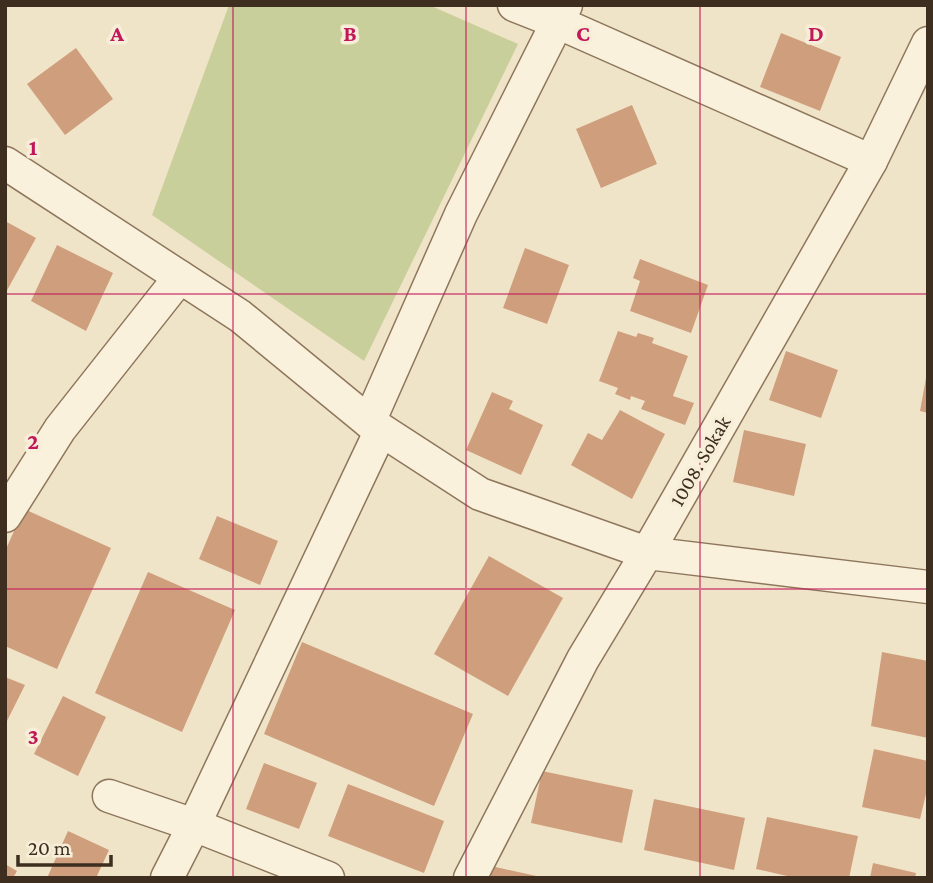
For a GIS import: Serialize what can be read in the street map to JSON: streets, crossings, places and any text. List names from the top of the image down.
{
  "streets": {
    "street": ["1008. Sokak"]
  },
  "scale_bar": "20 m",
  "grid": {
    "columns": [
      "A",
      "B",
      "C",
      "D"
    ],
    "rows": ["1", "2", "3"]
  }
}
